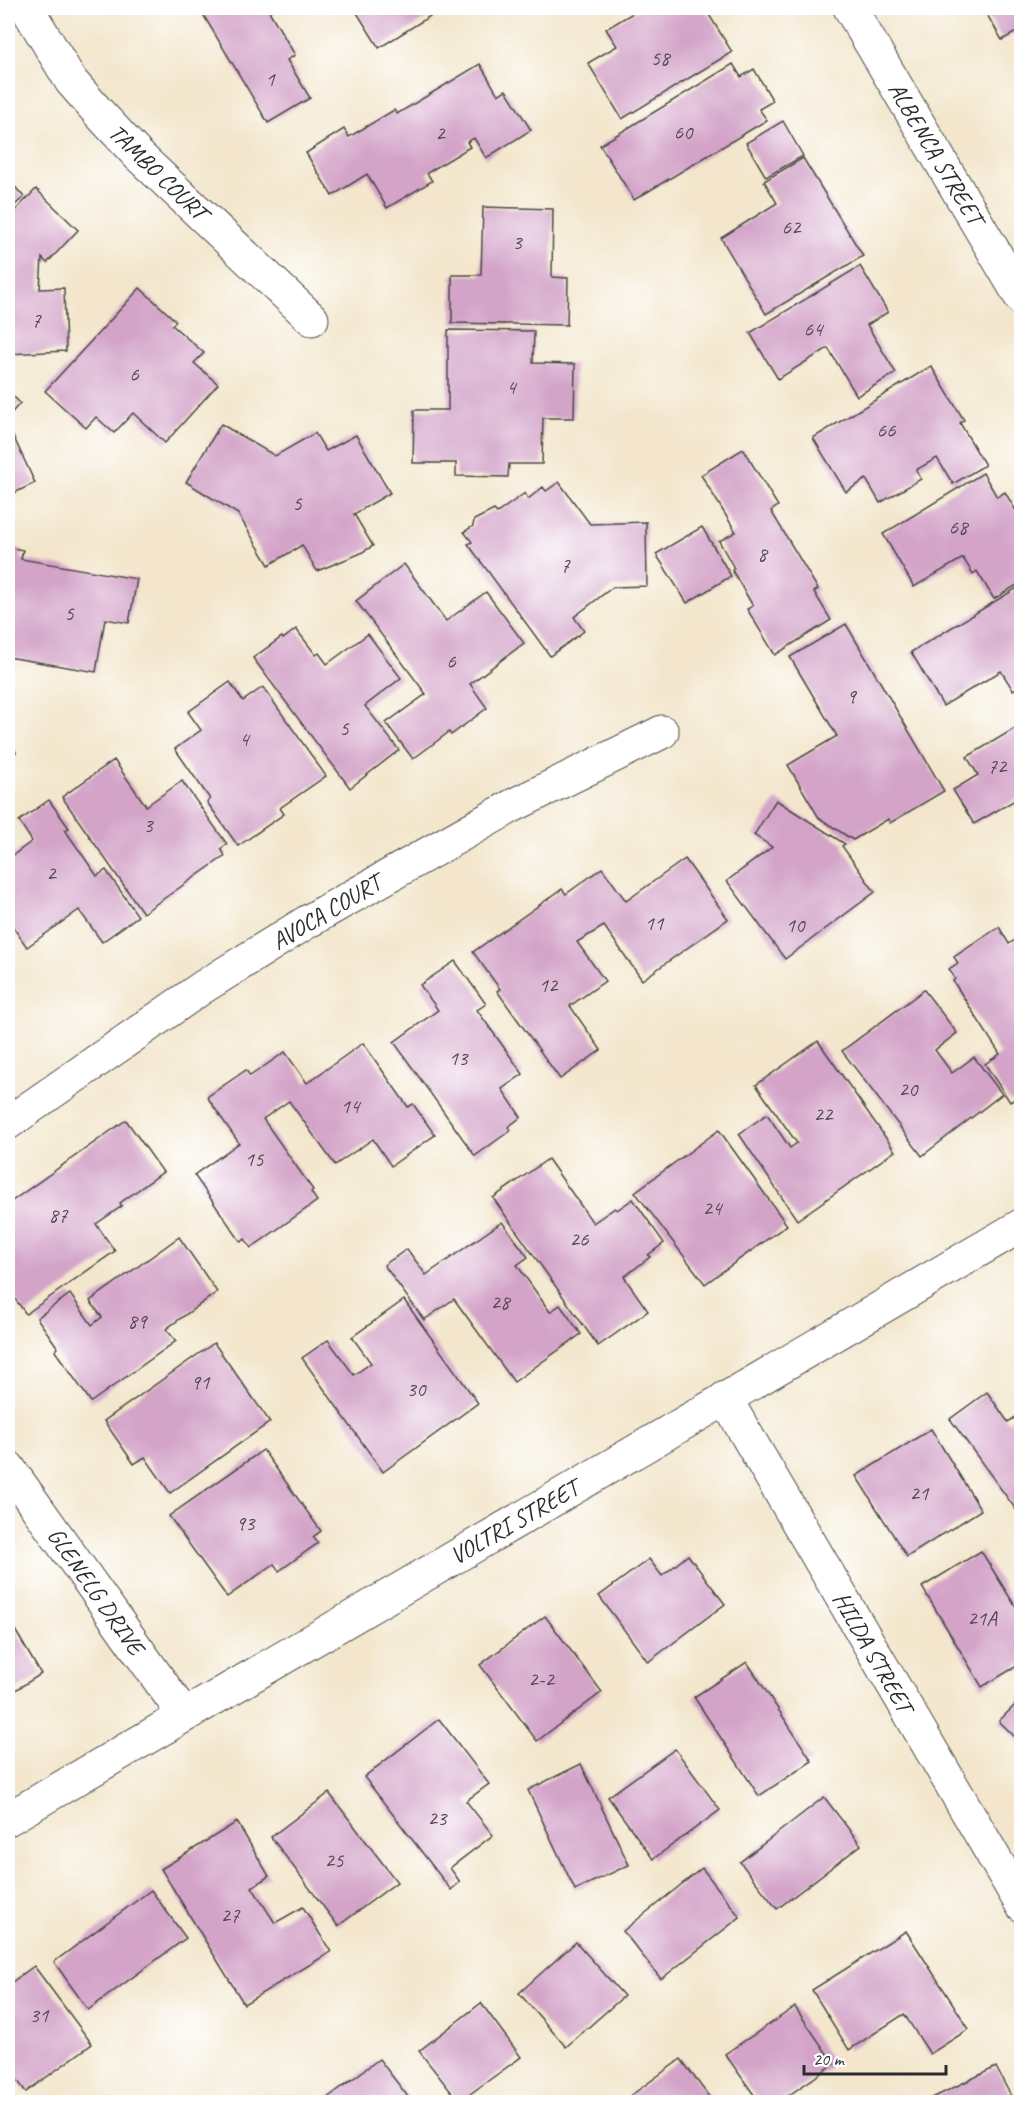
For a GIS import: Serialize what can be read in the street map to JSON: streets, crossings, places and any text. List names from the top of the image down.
{
  "streets": {
    "street": [
      "ALBENCA STREET",
      "TAMBO COURT",
      "AVOCA COURT",
      "VOLTRI STREET",
      "GLENELG DRIVE",
      "HILDA STREET"
    ]
  },
  "crossings": [
    ["VOLTRI STREET", "GLENELG DRIVE"],
    ["VOLTRI STREET", "HILDA STREET"]
  ],
  "house_numbers": [
    "58",
    "1",
    "60",
    "2",
    "62",
    "3",
    "7",
    "64",
    "6",
    "4",
    "66",
    "5",
    "68",
    "8",
    "7",
    "5",
    "6",
    "9",
    "5",
    "4",
    "72",
    "3",
    "2",
    "11",
    "10",
    "12",
    "13",
    "20",
    "14",
    "22",
    "15",
    "24",
    "87",
    "26",
    "28",
    "89",
    "91",
    "30",
    "21",
    "93",
    "21A",
    "2-2",
    "23",
    "25",
    "27",
    "31"
  ],
  "scale_bar": "20 m"
}
